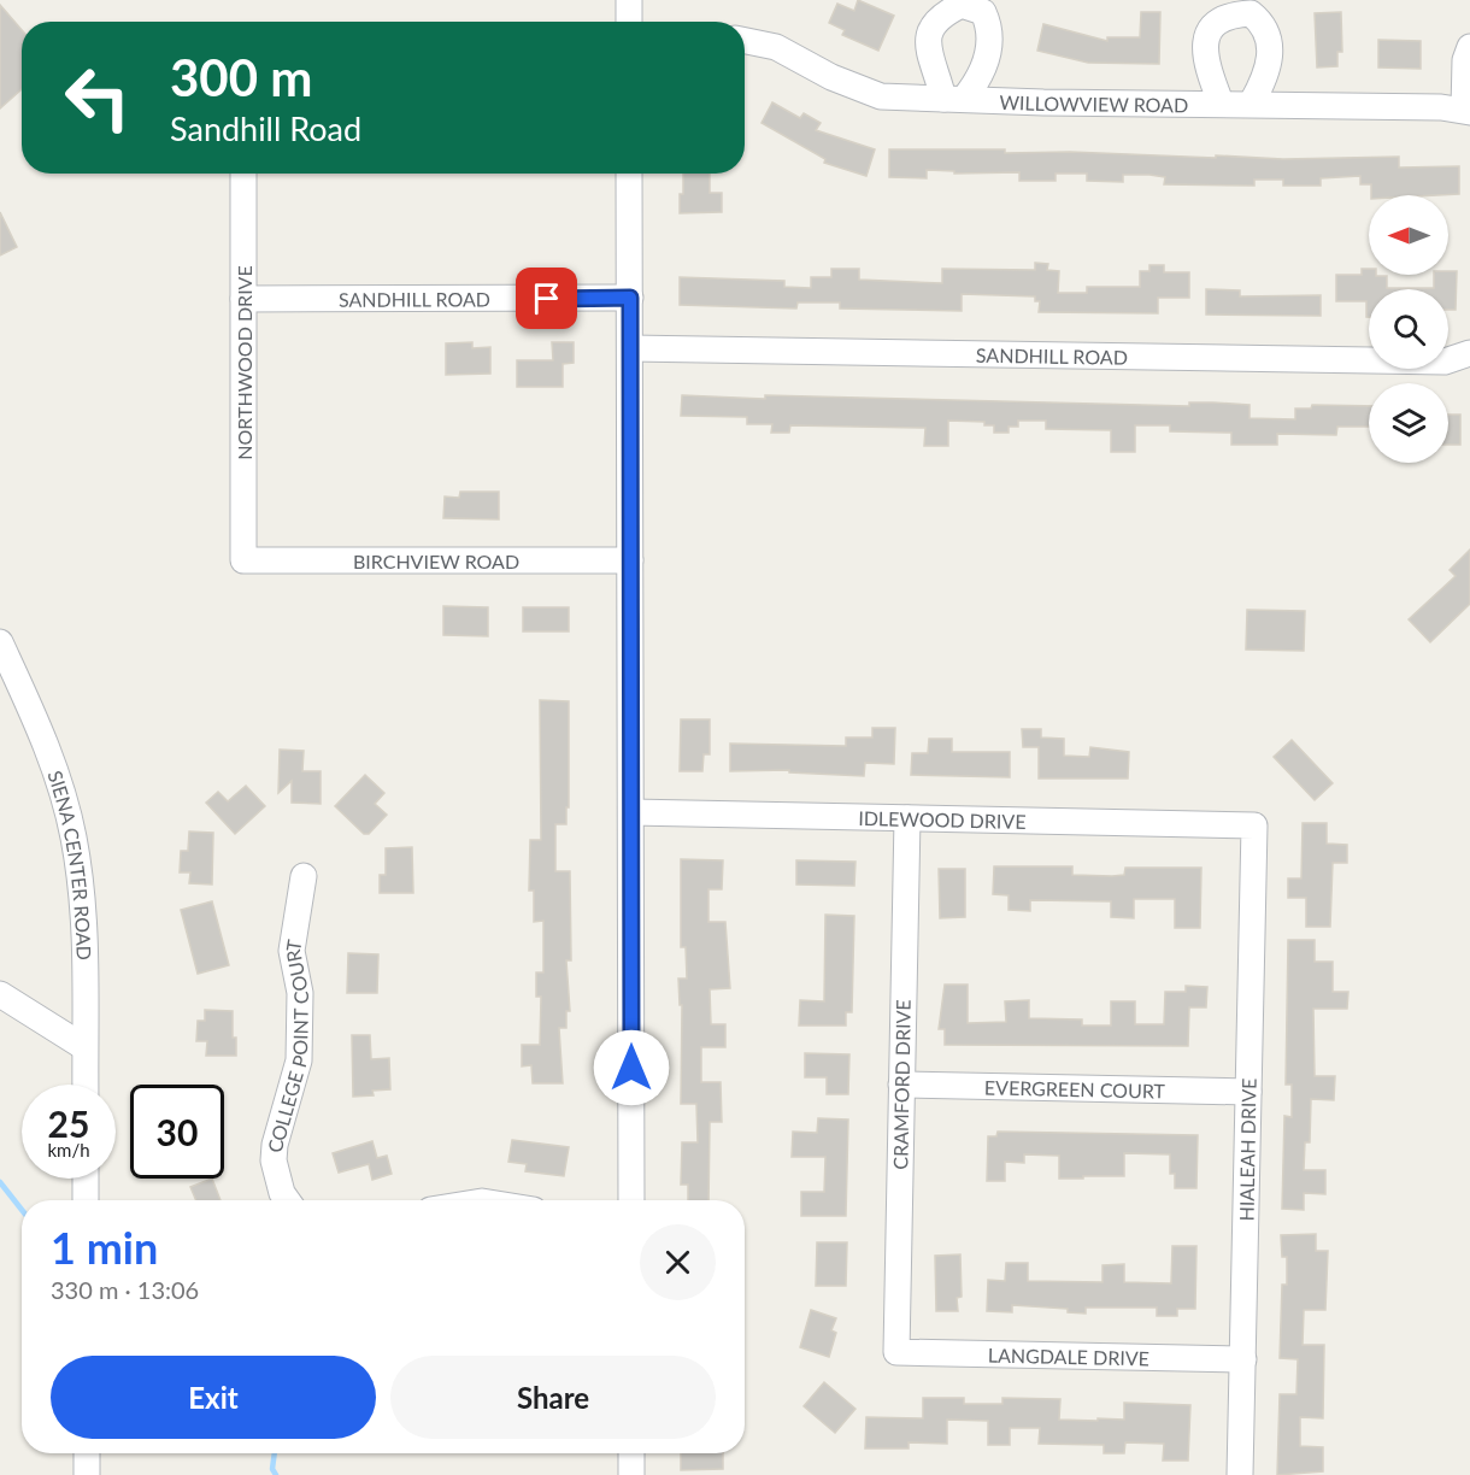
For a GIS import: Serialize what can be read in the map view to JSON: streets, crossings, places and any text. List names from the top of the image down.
{
  "streets": {
    "street": [
      "WILLOWVIEW ROAD",
      "SANDHILL ROAD",
      "NORTHWOOD DRIVE",
      "BIRCHVIEW ROAD",
      "IDLEWOOD DRIVE",
      "SIENA CENTER ROAD",
      "COLLEGE POINT COURT",
      "CRAMFORD DRIVE",
      "EVERGREEN COURT",
      "HIALEAH DRIVE",
      "LANGDALE DRIVE"
    ]
  },
  "crossings": [
    ["SANDHILL ROAD", "NORTHWOOD DRIVE"],
    ["NORTHWOOD DRIVE", "BIRCHVIEW ROAD"],
    ["IDLEWOOD DRIVE", "CRAMFORD DRIVE"],
    ["IDLEWOOD DRIVE", "HIALEAH DRIVE"],
    ["CRAMFORD DRIVE", "EVERGREEN COURT"],
    ["CRAMFORD DRIVE", "LANGDALE DRIVE"],
    ["EVERGREEN COURT", "HIALEAH DRIVE"],
    ["HIALEAH DRIVE", "LANGDALE DRIVE"]
  ],
  "north": "left",
  "page": {
    "turn": ["300 m", "Sandhill Road"],
    "speed": "25 km/h",
    "limit": "30",
    "heading": ["1 min", "330 m · 13:06"],
    "buttons": ["Exit", "Share"]
  }
}
